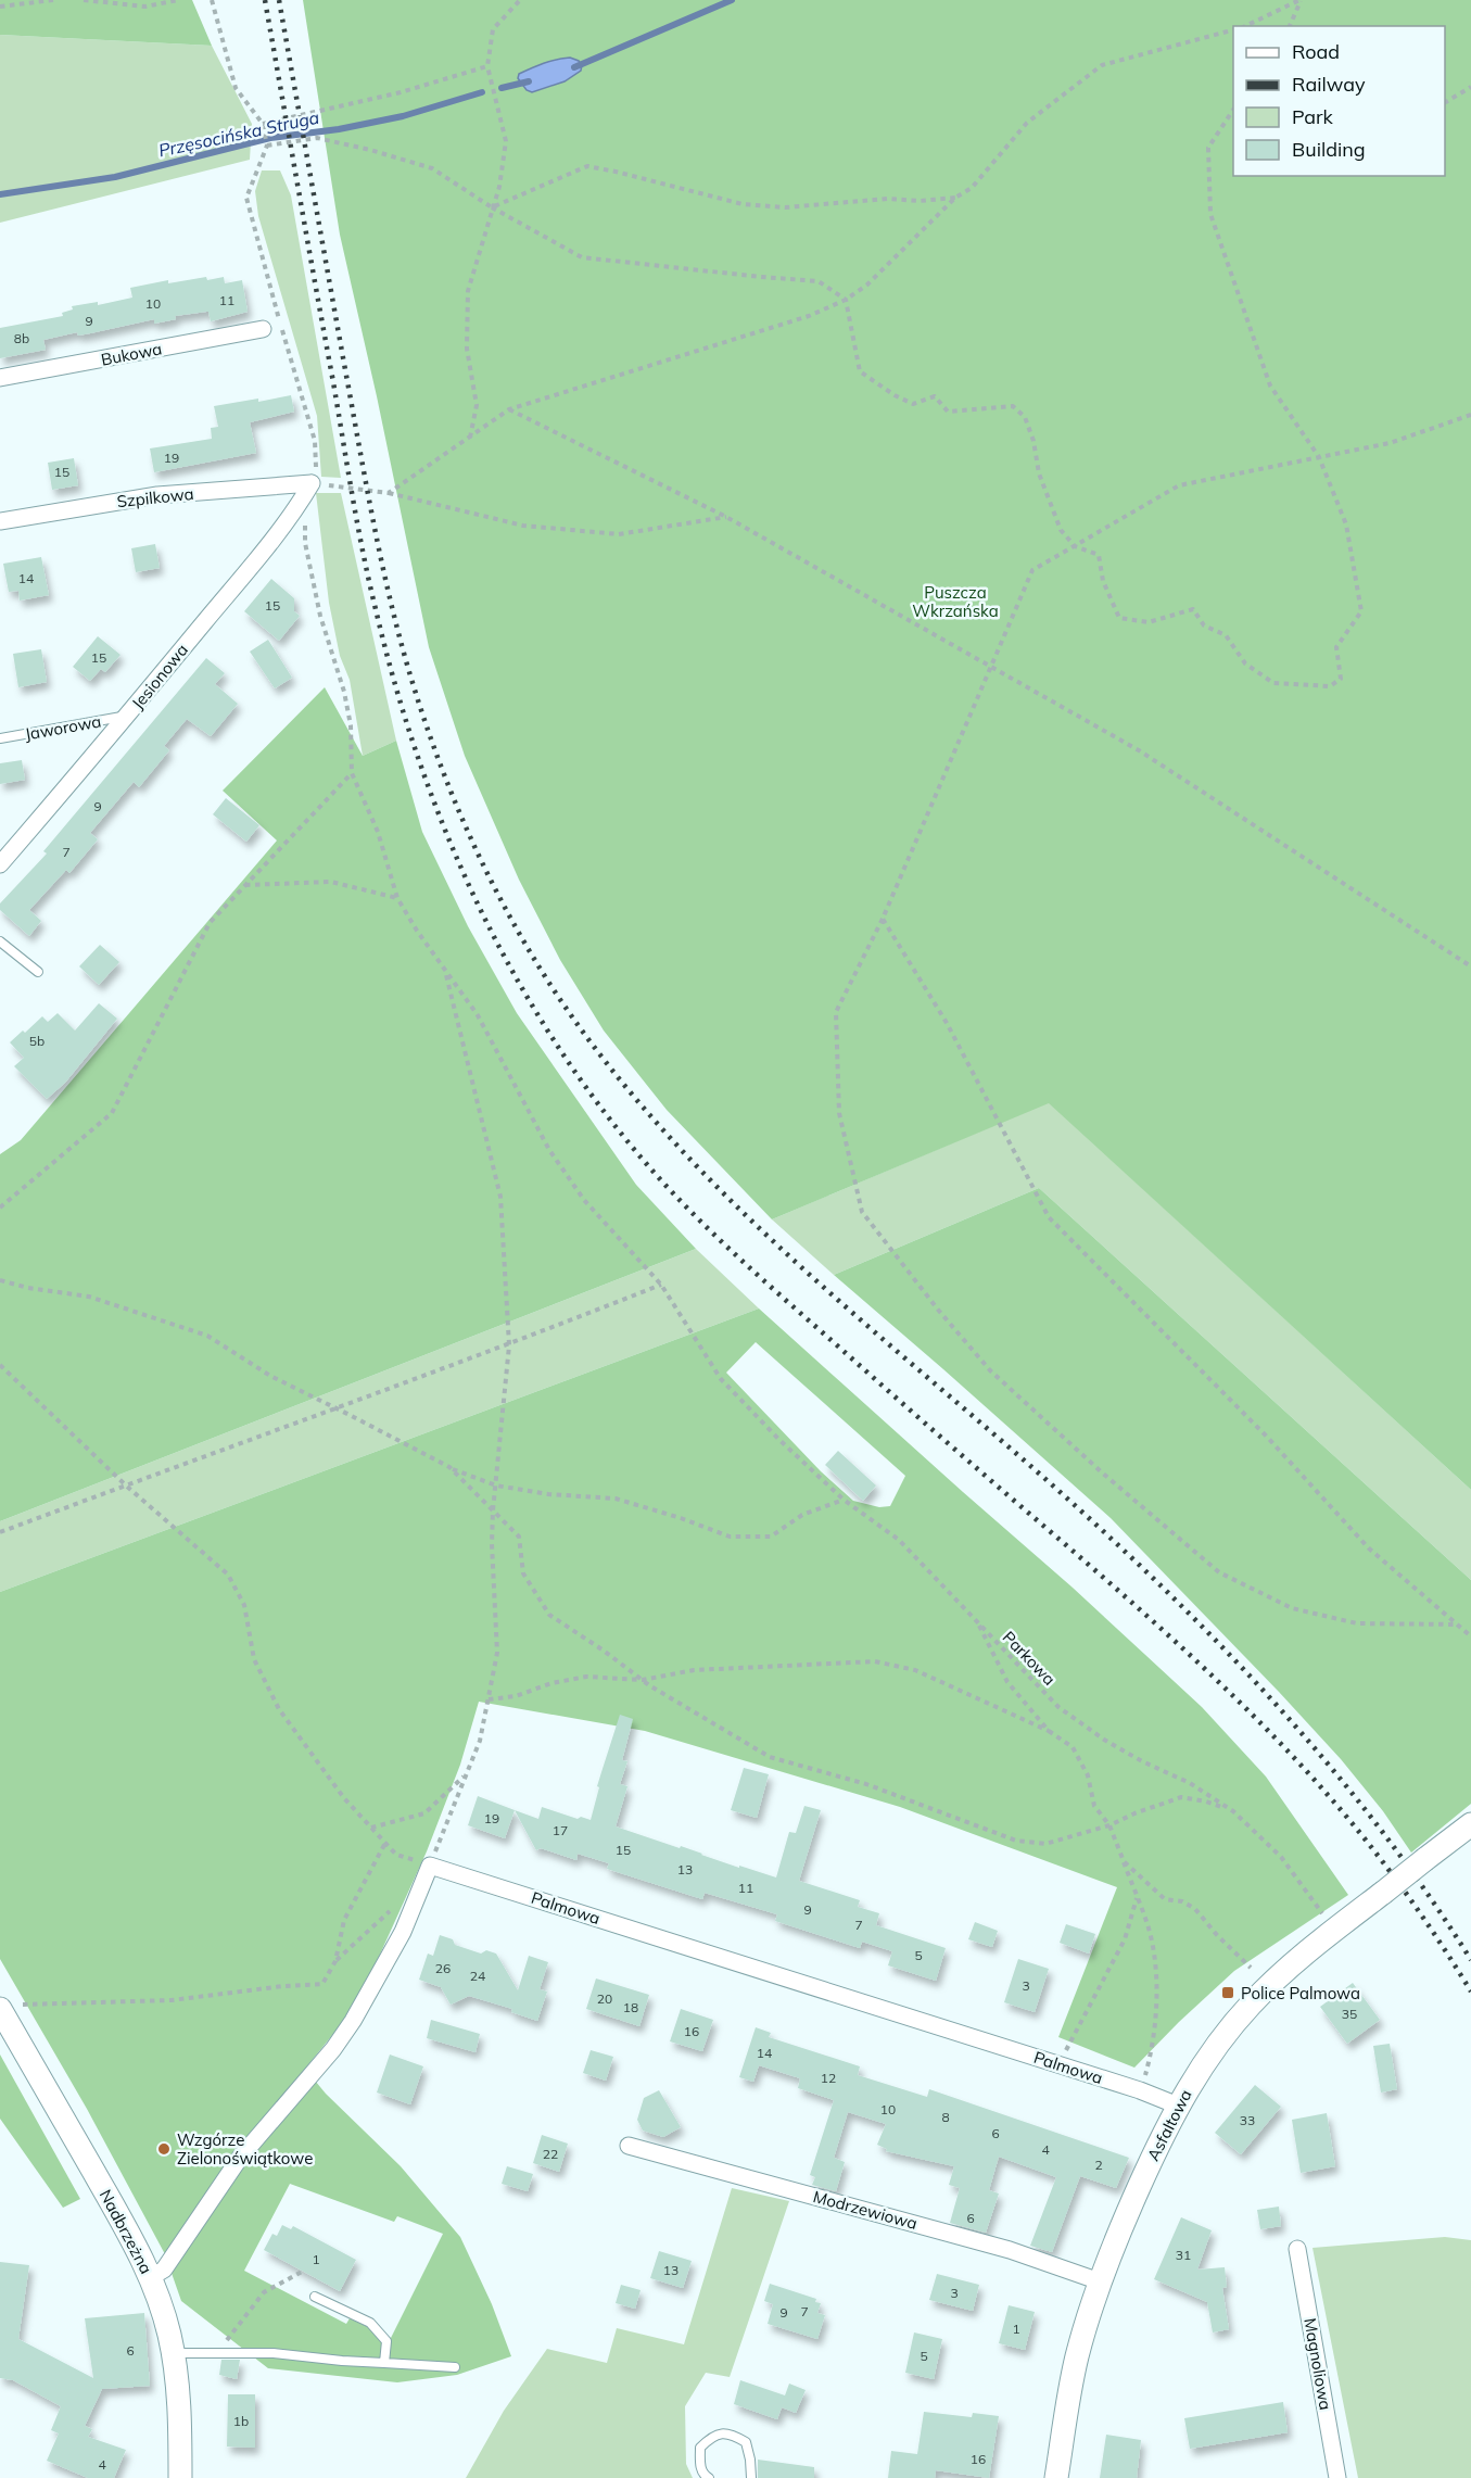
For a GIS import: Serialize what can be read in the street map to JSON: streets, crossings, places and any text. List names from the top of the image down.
{
  "streets": {
    "street": [
      "Bukowa",
      "Szpilkowa",
      "Jesionowa",
      "Palmowa",
      "Asfaltowa",
      "Modrzewiowa",
      "Nadbrzeżna",
      "Magnoliowa"
    ],
    "lane": ["Jaworowa"],
    "path": ["Parkowa"]
  },
  "crossings": [
    ["Szpilkowa", "Jesionowa"],
    ["Jesionowa", "Jaworowa"],
    ["Parkowa", "Asfaltowa"],
    ["Palmowa", "Asfaltowa"],
    ["Asfaltowa", "Modrzewiowa"]
  ],
  "water": ["Przęsocińska Struga"],
  "parks": ["Puszcza Wkrzańska"],
  "places": {
    "transit": ["Police Palmowa"],
    "other": ["Wzgórze Zielonoświątkowe"]
  },
  "house_numbers": [
    "11",
    "10",
    "9",
    "8b",
    "19",
    "15",
    "14",
    "15",
    "15",
    "9",
    "7",
    "5b",
    "19",
    "17",
    "15",
    "13",
    "11",
    "9",
    "7",
    "5",
    "26",
    "24",
    "3",
    "20",
    "18",
    "35",
    "16",
    "14",
    "12",
    "10",
    "8",
    "33",
    "6",
    "4",
    "22",
    "2",
    "6",
    "31",
    "1",
    "13",
    "3",
    "7",
    "9",
    "1",
    "6",
    "5",
    "1b",
    "16",
    "4"
  ],
  "legend": [
    "Road",
    "Railway",
    "Park",
    "Building"
  ]
}
